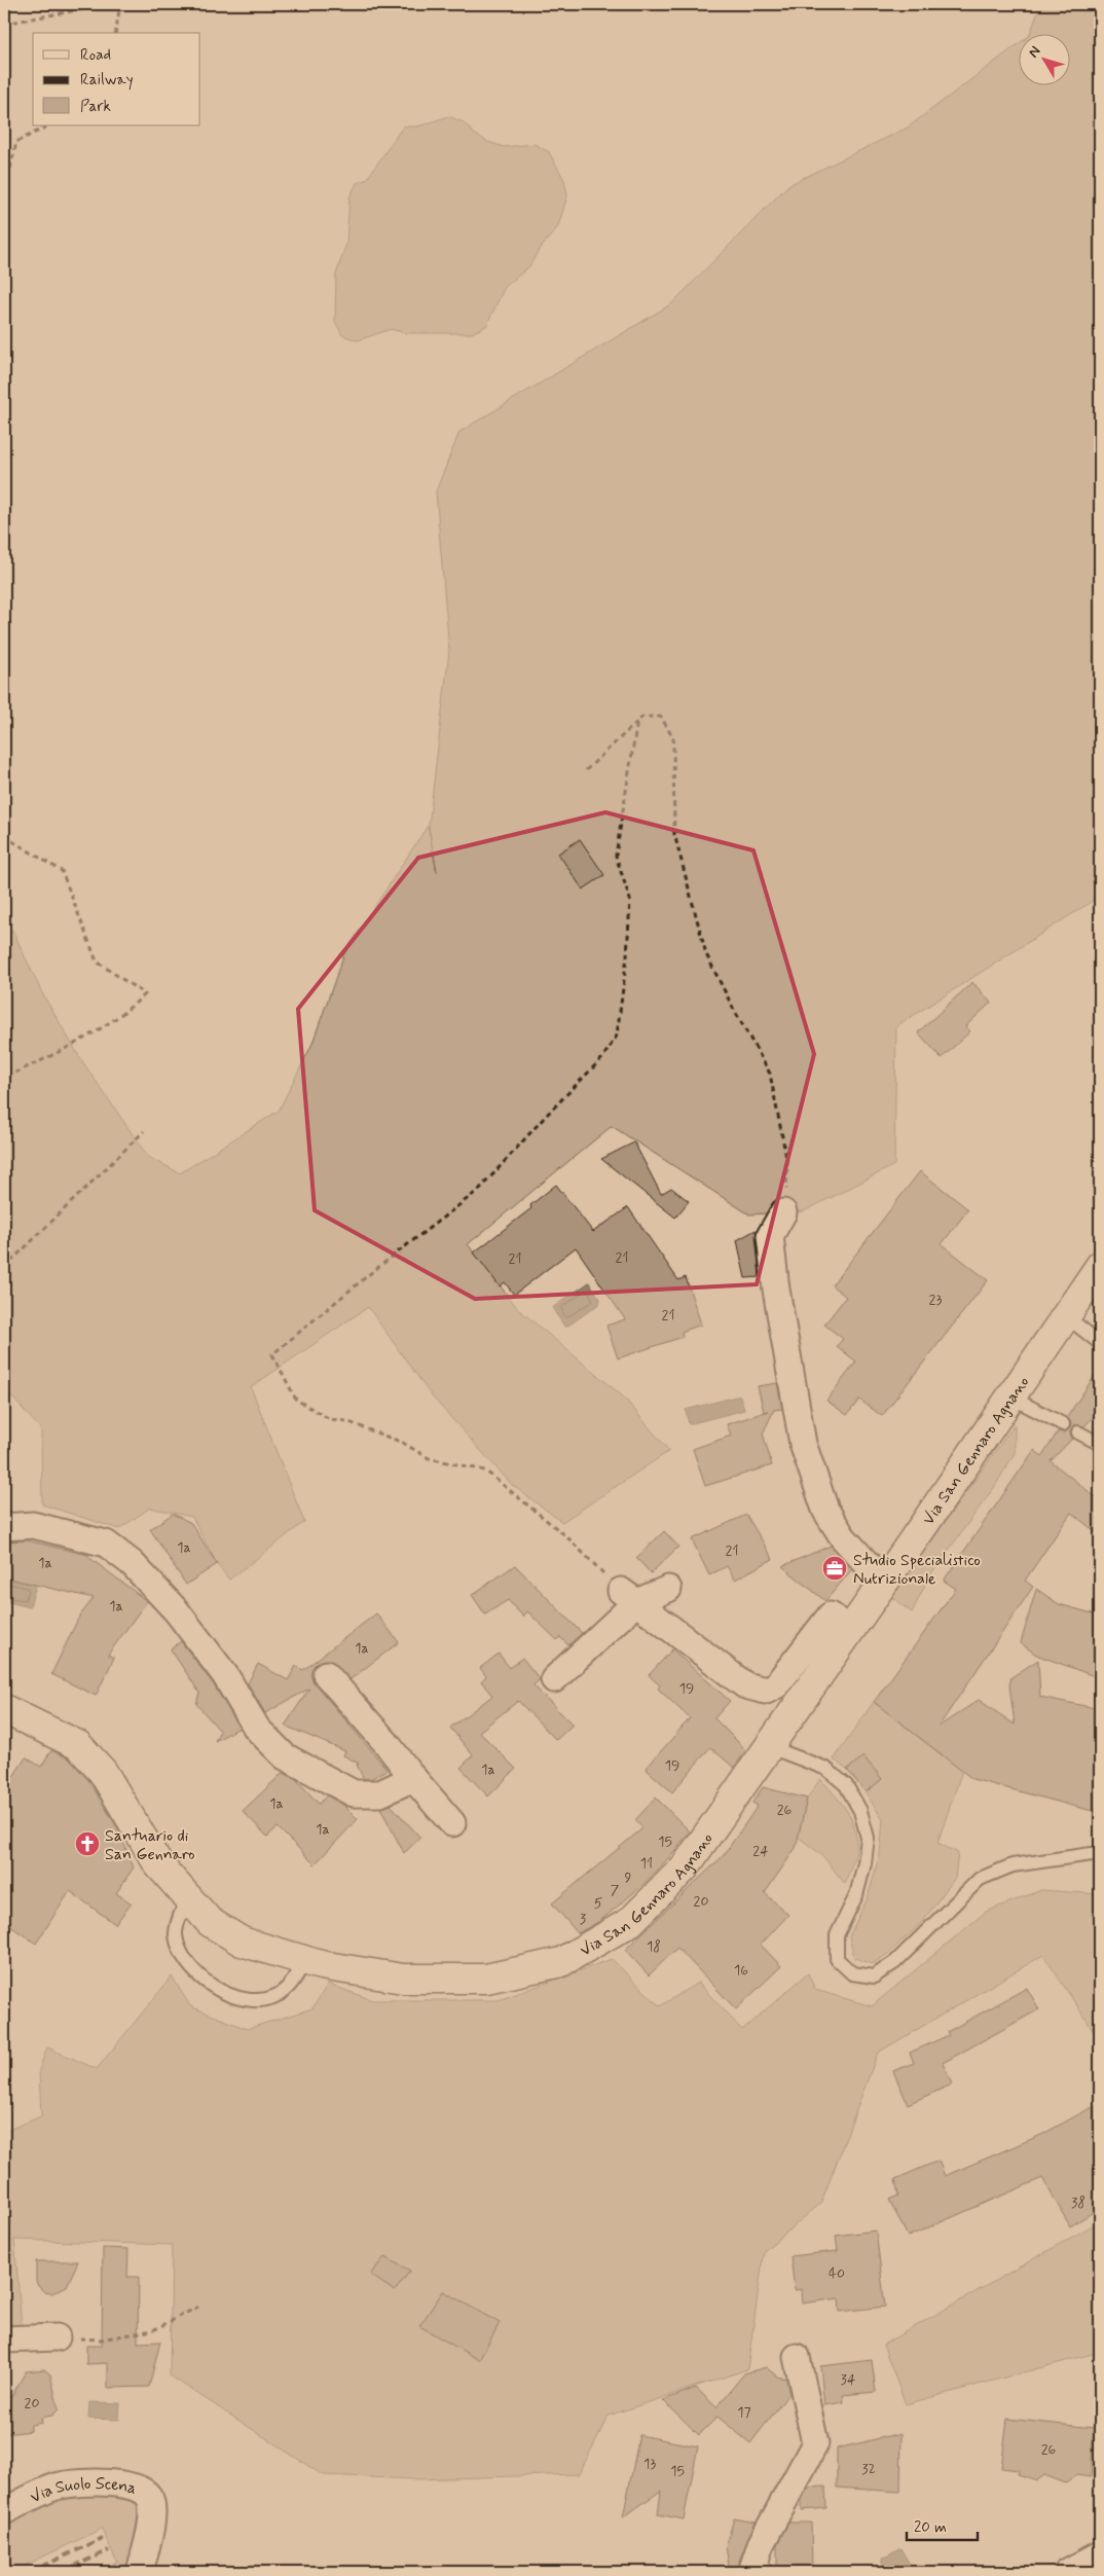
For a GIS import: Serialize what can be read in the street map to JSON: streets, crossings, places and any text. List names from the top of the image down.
{
  "streets": {
    "main road": ["Via San Gennaro Agnano"],
    "street": ["Via Suolo Scena"]
  },
  "places": {
    "office": ["Studio Specialistico Nutrizionale"],
    "church": ["Santuario di San Gennaro"]
  },
  "house_numbers": [
    "21",
    "21",
    "23",
    "21",
    "1a",
    "21",
    "1a",
    "1a",
    "1a",
    "19",
    "19",
    "1a",
    "1a",
    "26",
    "1a",
    "15",
    "24",
    "11",
    "9",
    "7",
    "20",
    "5",
    "3",
    "18",
    "16",
    "38",
    "40",
    "34",
    "20",
    "17",
    "26",
    "13",
    "32",
    "15"
  ],
  "legend": ["Road", "Railway", "Park"],
  "scale_bar": "20 m",
  "north": "top left"
}
